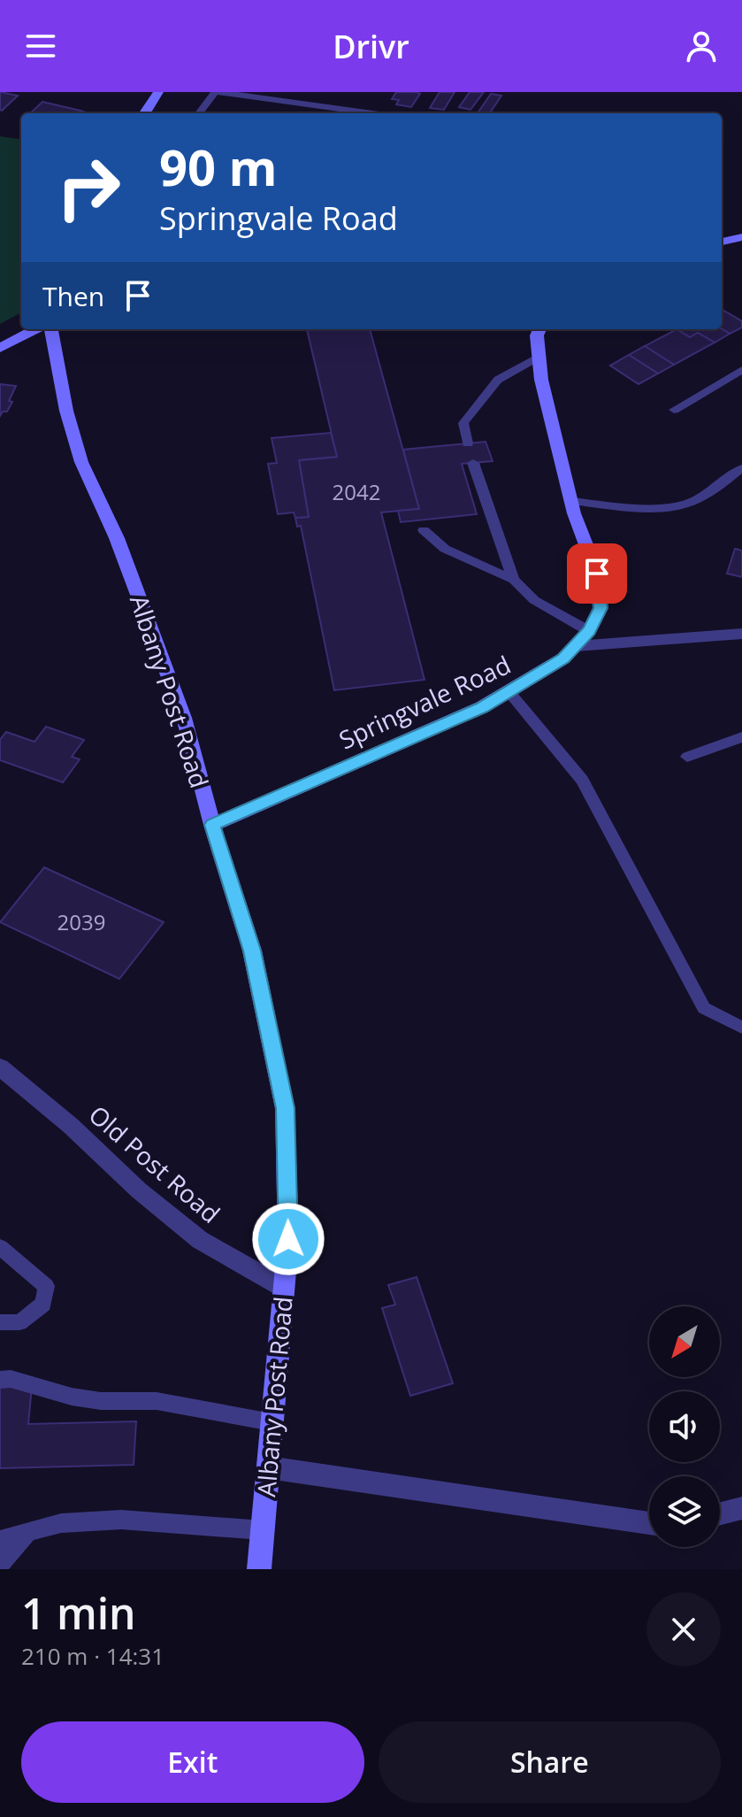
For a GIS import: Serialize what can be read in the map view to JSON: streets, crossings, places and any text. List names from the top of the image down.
{
  "streets": {
    "main road": ["Albany Post Road", "Springvale Road"],
    "street": ["Old Post Road"]
  },
  "crossings": [
    ["Albany Post Road", "Springvale Road"],
    ["Albany Post Road", "Old Post Road"]
  ],
  "house_numbers": ["2042", "2039"],
  "north": "bottom left",
  "page": {
    "header": "Drivr",
    "turn": ["90 m", "Springvale Road"],
    "then": "Then",
    "heading": ["1 min", "210 m · 14:31"],
    "buttons": ["Exit", "Share"]
  }
}
